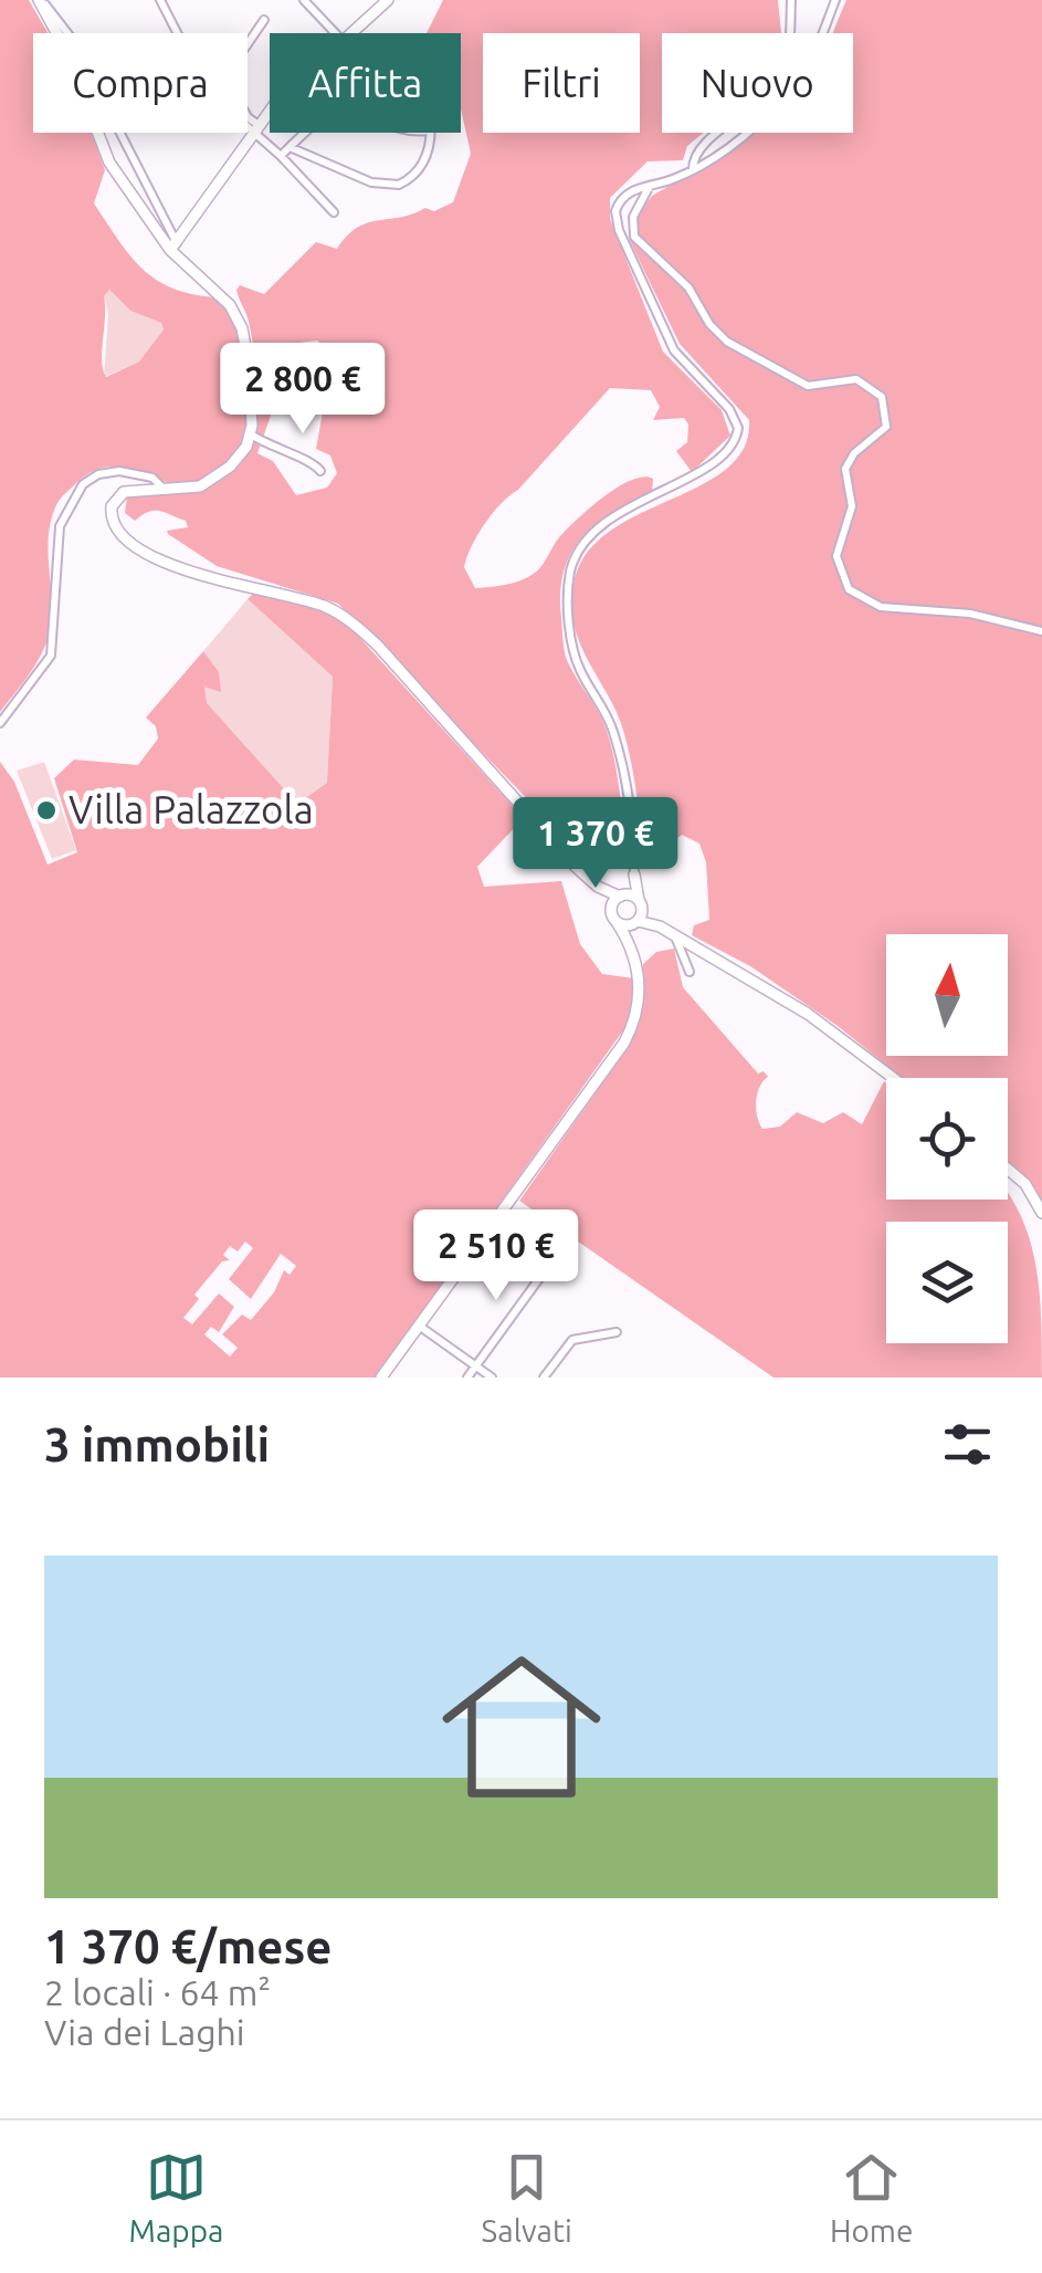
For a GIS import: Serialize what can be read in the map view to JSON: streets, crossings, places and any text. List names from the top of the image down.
{
  "places": ["Villa Palazzola"],
  "north": "top",
  "page": {
    "chip": [
      "Compra",
      "Affitta",
      "Filtri",
      "Nuovo"
    ],
    "price": ["2 800 €", "1 370 €", "2 510 €"],
    "heading": "3 immobili",
    "list": [
      {
        "name": "1 370 €/mese",
        "note": "2 locali · 64 m² · Via dei Laghi"
      }
    ],
    "tabs": ["Mappa", "Salvati", "Home"]
  }
}
